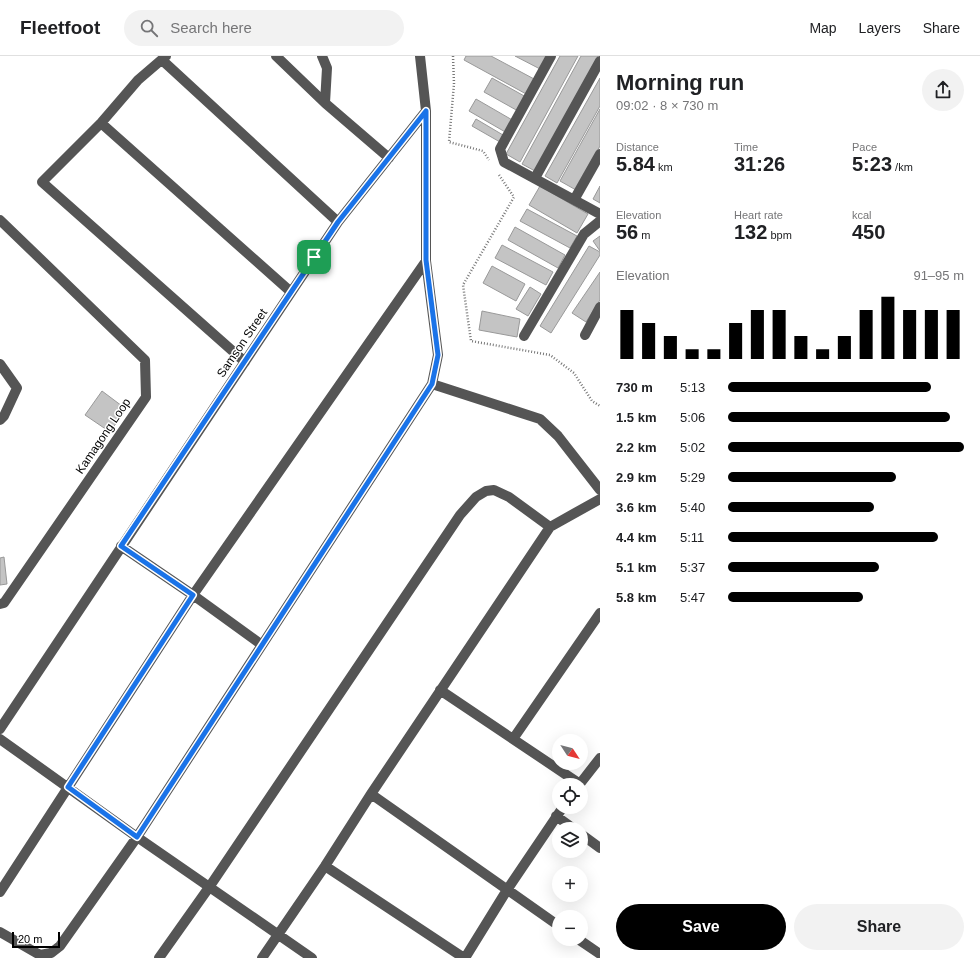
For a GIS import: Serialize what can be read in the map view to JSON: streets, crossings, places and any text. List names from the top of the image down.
{
  "streets": {
    "street": ["Samson Street", "Kamagong Loop"]
  },
  "scale_bar": "20 m",
  "north": "bottom right",
  "page": {
    "header": "Fleetfoot",
    "search": "Search here",
    "nav": ["Map", "Layers", "Share"],
    "heading": ["Morning run", "09:02 · 8 × 730 m"],
    "stats": [
      ["Distance", "5.84 km"],
      ["Time", "31:26"],
      ["Pace", "5:23 /km"],
      ["Elevation", "56 m"],
      ["Heart rate", "132 bpm"],
      ["kcal", "450"]
    ],
    "chart": ["Elevation", "91–95 m"],
    "list": [
      {
        "name": "730 m",
        "note": "5:13"
      },
      {
        "name": "1.5 km",
        "note": "5:06"
      },
      {
        "name": "2.2 km",
        "note": "5:02"
      },
      {
        "name": "2.9 km",
        "note": "5:29"
      },
      {
        "name": "3.6 km",
        "note": "5:40"
      },
      {
        "name": "4.4 km",
        "note": "5:11"
      },
      {
        "name": "5.1 km",
        "note": "5:37"
      },
      {
        "name": "5.8 km",
        "note": "5:47"
      }
    ],
    "map_buttons": ["+", "−"],
    "buttons": ["Save", "Share"],
    "scale": "20 m"
  }
}
